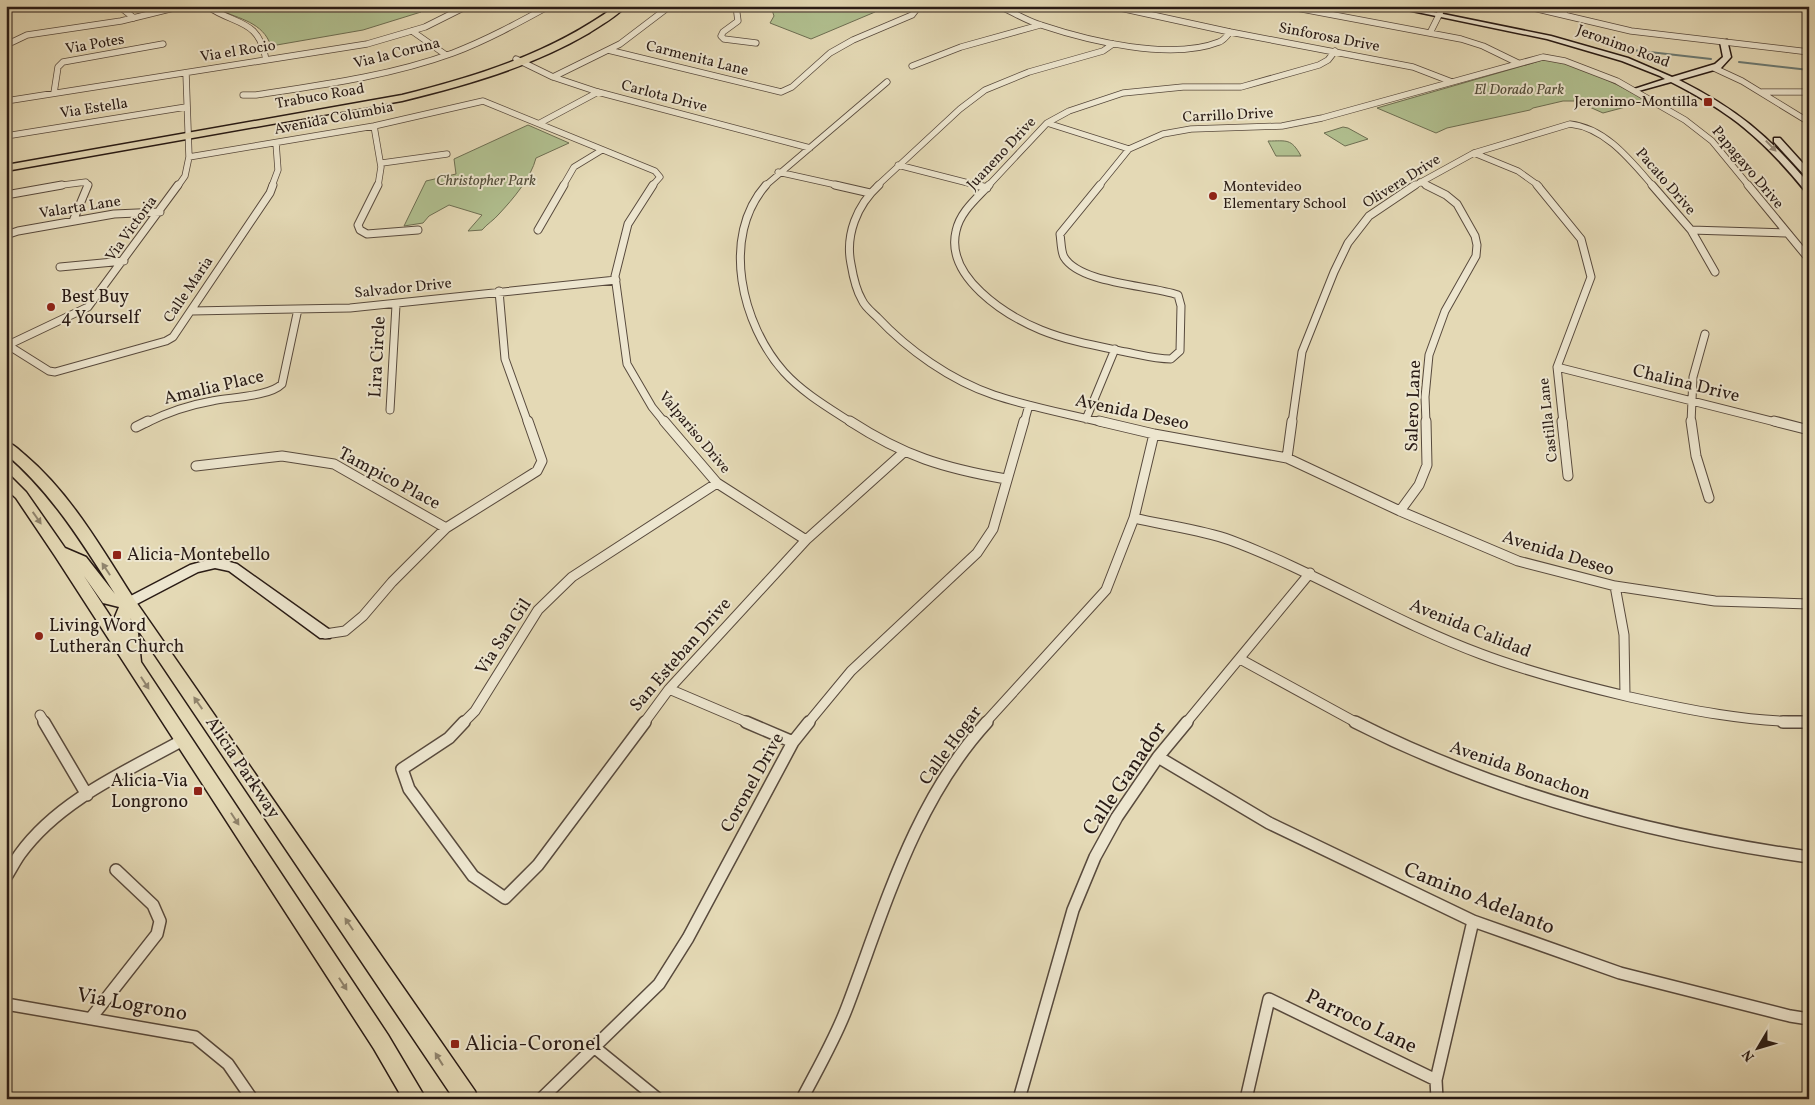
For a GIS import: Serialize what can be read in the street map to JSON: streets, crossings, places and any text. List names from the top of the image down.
{
  "streets": {
    "main road": ["Jeronimo Road", "Trabuco Road", "Alicia Parkway"],
    "street": [
      "Sinforosa Drive",
      "Via Potes",
      "Via el Rocio",
      "Via la Coruna",
      "Carmenita Lane",
      "Carlota Drive",
      "Via Estella",
      "Carrillo Drive",
      "Avenida Columbia",
      "Juaneno Drive",
      "Papagayo Drive",
      "Olivera Drive",
      "Pacato Drive",
      "Valarta Lane",
      "Via Victoria",
      "Salvador Drive",
      "Calle Maria",
      "Lira Circle",
      "Chalina Drive",
      "Amalia Place",
      "Salero Lane",
      "Avenida Deseo",
      "Castilla Lane",
      "Valpariso Drive",
      "Tampico Place",
      "Avenida Calidad",
      "Via San Gil",
      "San Esteban Drive",
      "Calle Hogar",
      "Avenida Bonachon",
      "Calle Ganador",
      "Coronel Drive",
      "Camino Adelanto",
      "Via Logrono",
      "Parroco Lane"
    ]
  },
  "crossings": [
    ["Sinforosa Drive", "Carrillo Drive"],
    ["Sinforosa Drive", "Juaneno Drive"],
    ["Via Potes", "Via el Rocio"],
    ["Via el Rocio", "Via Victoria"],
    ["Trabuco Road", "Carlota Drive"],
    ["Trabuco Road", "Via Victoria"],
    ["Via Estella", "Via Victoria"],
    ["Carrillo Drive", "Juaneno Drive"],
    ["Carrillo Drive", "Papagayo Drive"],
    ["Avenida Columbia", "Via Victoria"],
    ["Avenida Columbia", "Calle Maria"],
    ["Avenida Columbia", "Valpariso Drive"],
    ["Olivera Drive", "Pacato Drive"],
    ["Olivera Drive", "Salero Lane"],
    ["Olivera Drive", "Avenida Deseo"],
    ["Olivera Drive", "Castilla Lane"],
    ["Valarta Lane", "Via Victoria"],
    ["Via Victoria", "Calle Maria"],
    ["Salvador Drive", "Calle Maria"],
    ["Salvador Drive", "Lira Circle"],
    ["Salvador Drive", "Amalia Place"],
    ["Salvador Drive", "Valpariso Drive"],
    ["Chalina Drive", "Castilla Lane"],
    ["Salero Lane", "Avenida Deseo"],
    ["Avenida Deseo", "Calle Hogar"],
    ["Avenida Deseo", "Coronel Drive"],
    ["Valpariso Drive", "Via San Gil"],
    ["Valpariso Drive", "San Esteban Drive"],
    ["Avenida Calidad", "Calle Hogar"],
    ["Avenida Calidad", "Calle Ganador"],
    ["Via San Gil", "San Esteban Drive"],
    ["Avenida Bonachon", "Calle Ganador"],
    ["Calle Ganador", "Camino Adelanto"]
  ],
  "parks": ["El Dorado Park", "Christopher Park"],
  "places": {
    "transit": [
      "Jeronimo-Montilla",
      "Alicia-Montebello",
      "Alicia-Via Longrono",
      "Alicia-Coronel"
    ],
    "other": ["Montevideo Elementary School", "Best Buy 4 Yourself", "Living Word Lutheran Church"]
  },
  "north": "bottom left"
}
